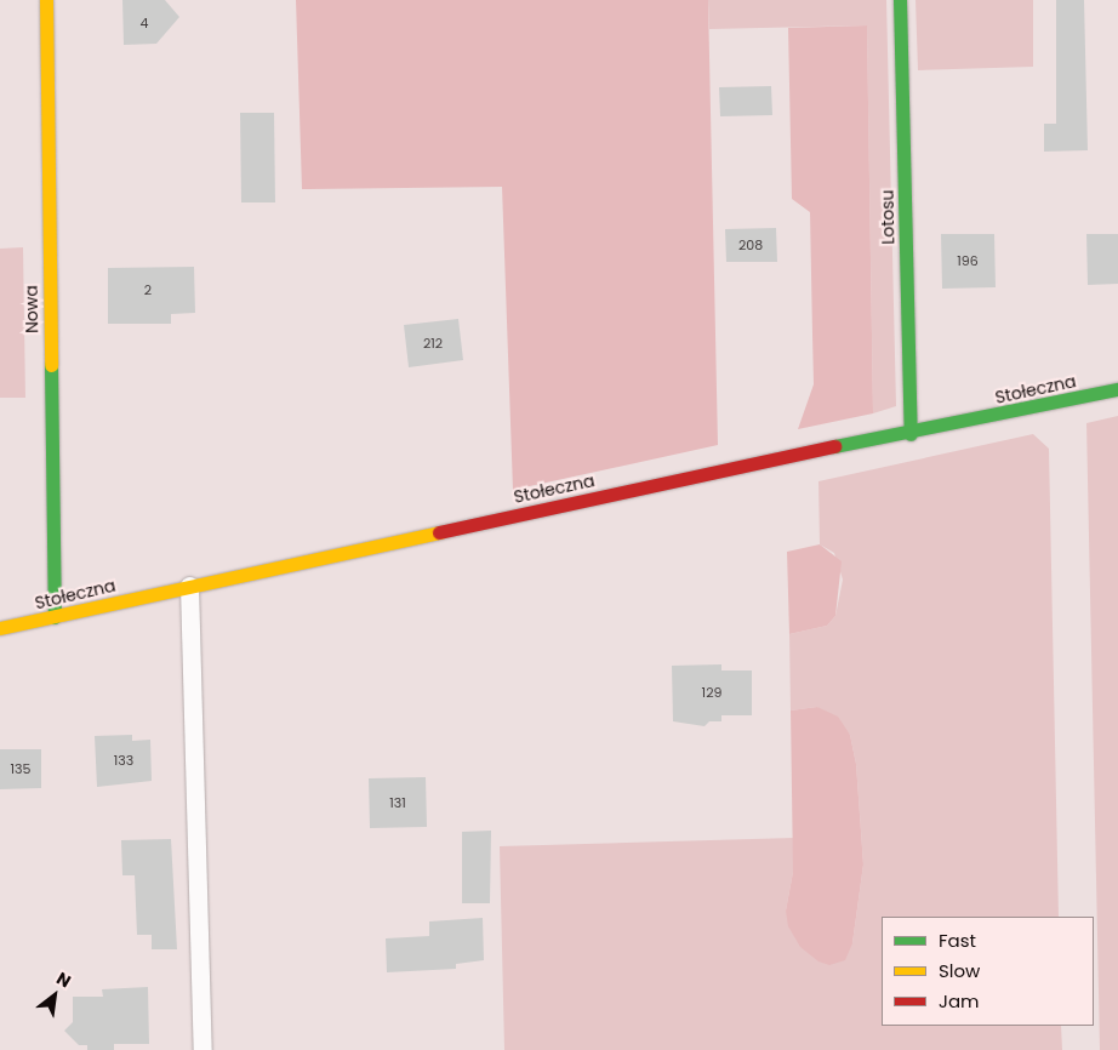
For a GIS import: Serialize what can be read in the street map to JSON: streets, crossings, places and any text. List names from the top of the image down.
{
  "streets": {
    "street": ["Lotosu", "Nowa", "Stołeczna"]
  },
  "crossings": [
    ["Lotosu", "Stołeczna"],
    ["Nowa", "Stołeczna"]
  ],
  "house_numbers": [
    "4",
    "208",
    "196",
    "2",
    "212",
    "129",
    "133",
    "135",
    "131"
  ],
  "legend": ["Fast", "Slow", "Jam"],
  "north": "top right"
}
